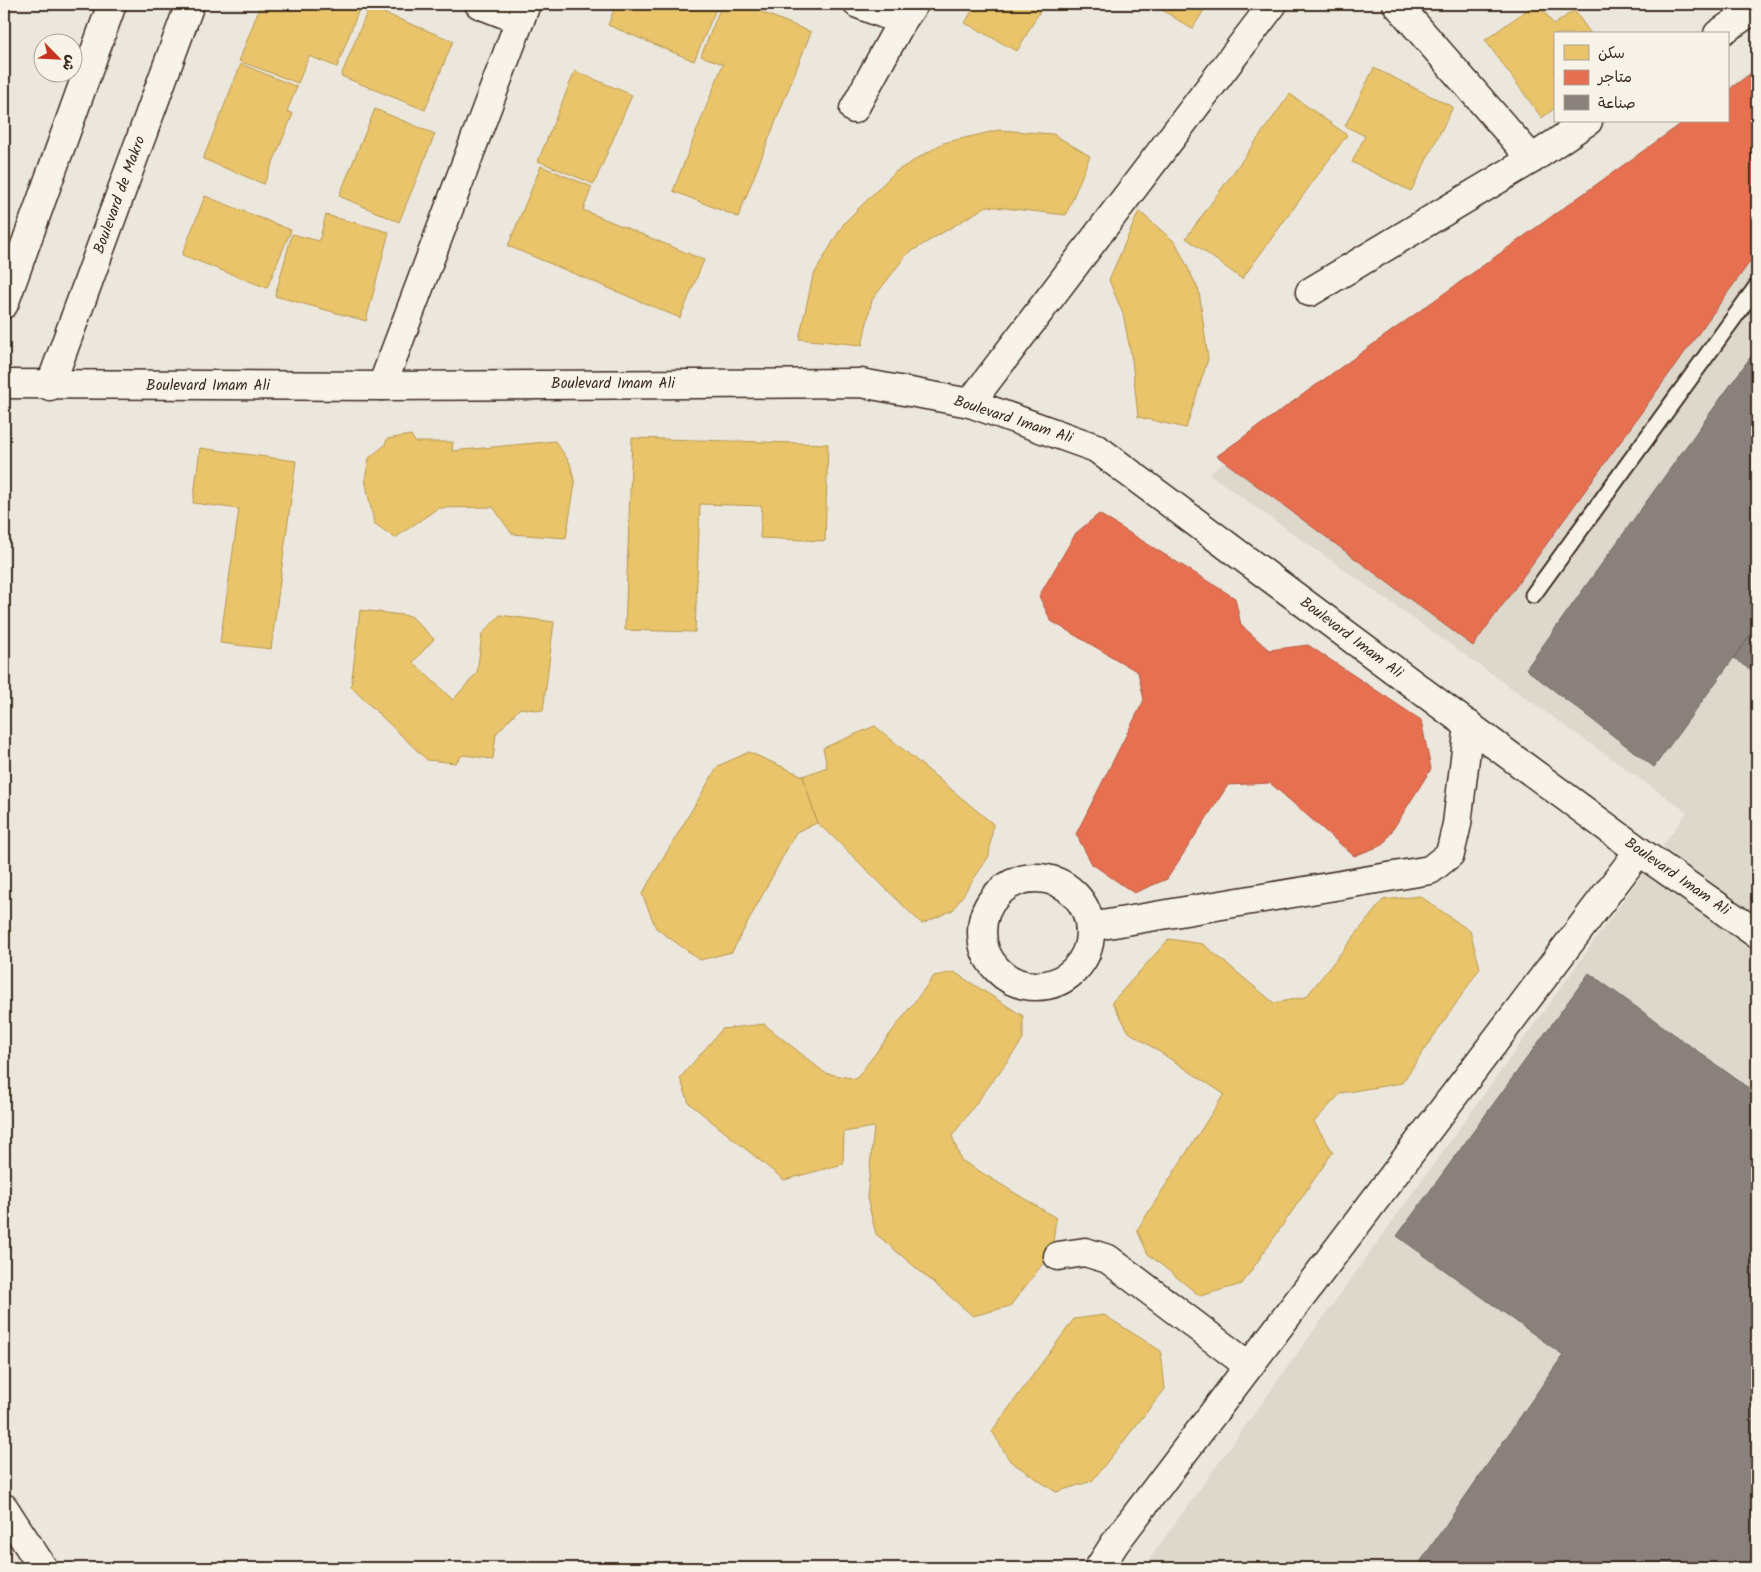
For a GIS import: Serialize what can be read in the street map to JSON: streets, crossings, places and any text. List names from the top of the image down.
{
  "streets": {
    "street": ["Boulevard de Makro", "Boulevard Imam Ali"]
  },
  "crossings": [
    ["Boulevard de Makro", "Boulevard Imam Ali"]
  ],
  "legend": ["سكن", "متاجر", "صناعة"],
  "north": "bottom right"
}
